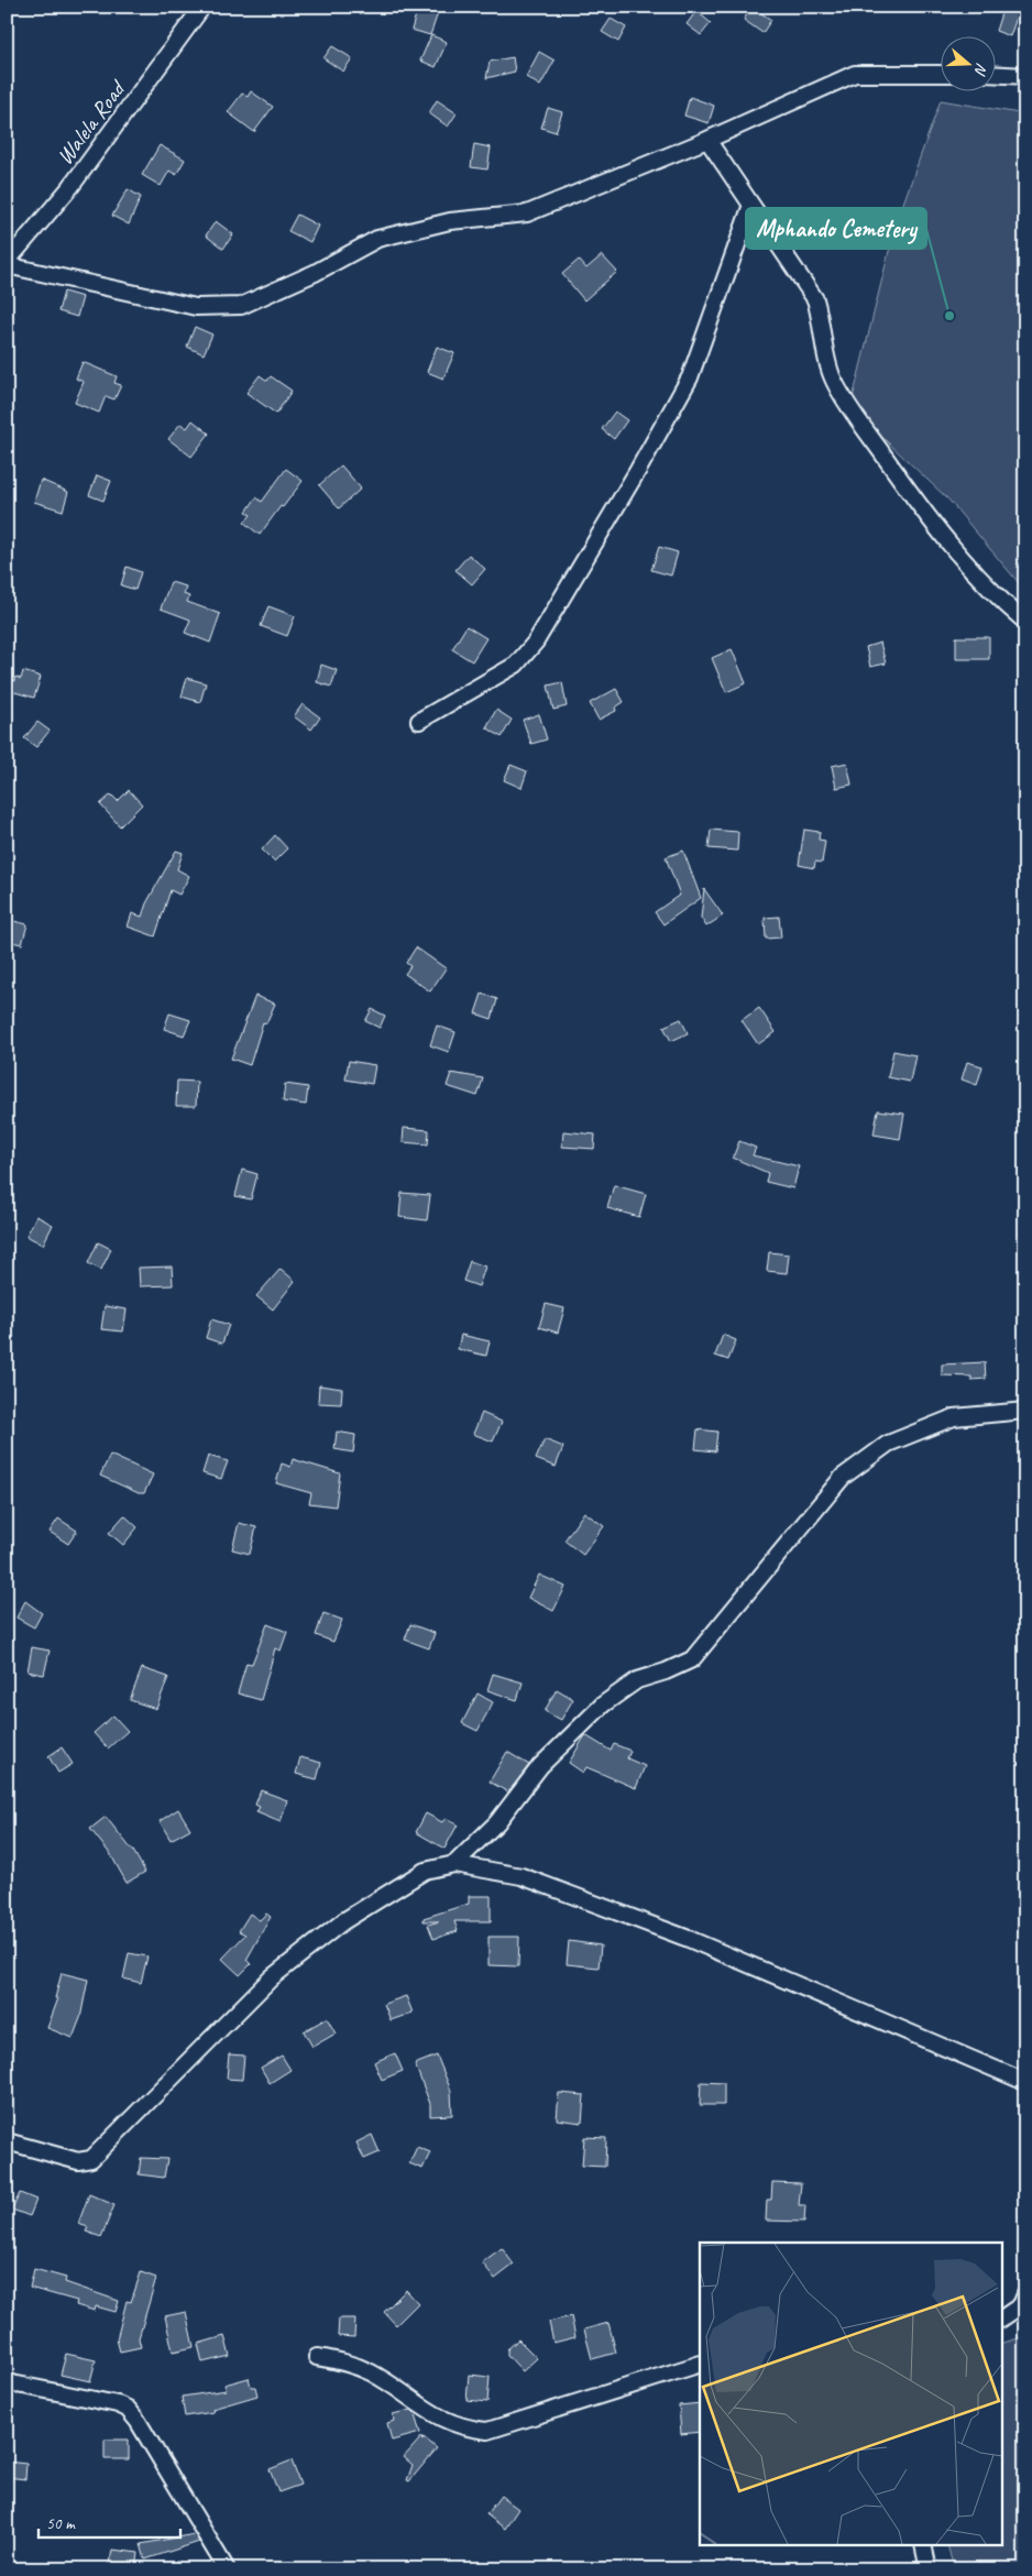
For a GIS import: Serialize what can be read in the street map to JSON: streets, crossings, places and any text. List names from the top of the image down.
{
  "streets": {
    "street": ["Walela Road"]
  },
  "places": ["Mphando Cemetery"],
  "scale_bar": "50 m",
  "north": "right"
}
